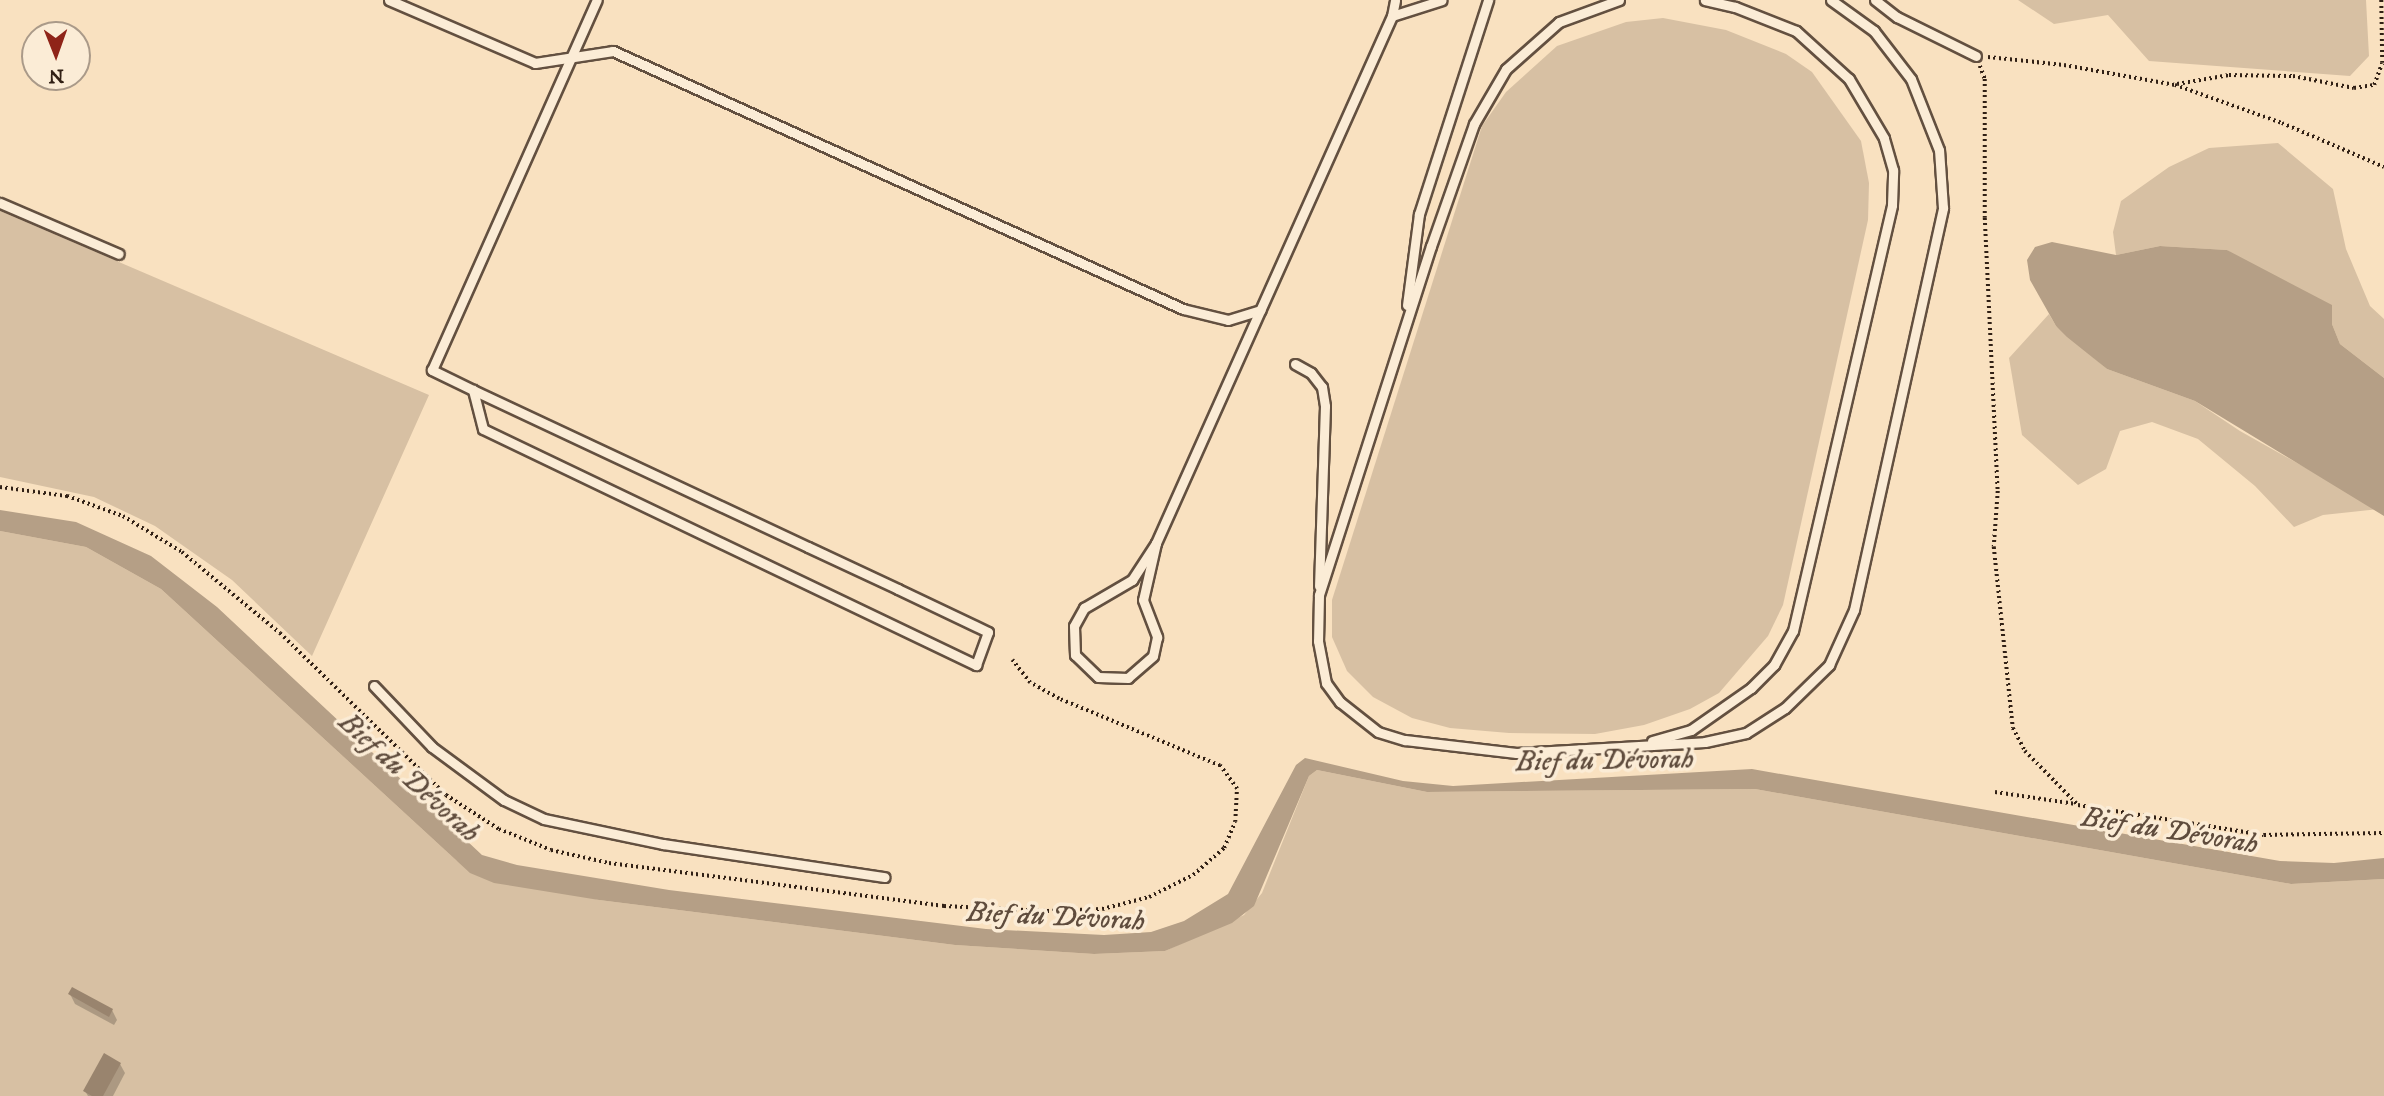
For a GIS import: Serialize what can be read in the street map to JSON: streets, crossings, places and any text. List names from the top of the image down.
{
  "water": ["Bief du Dévorah"],
  "north": "bottom"
}
